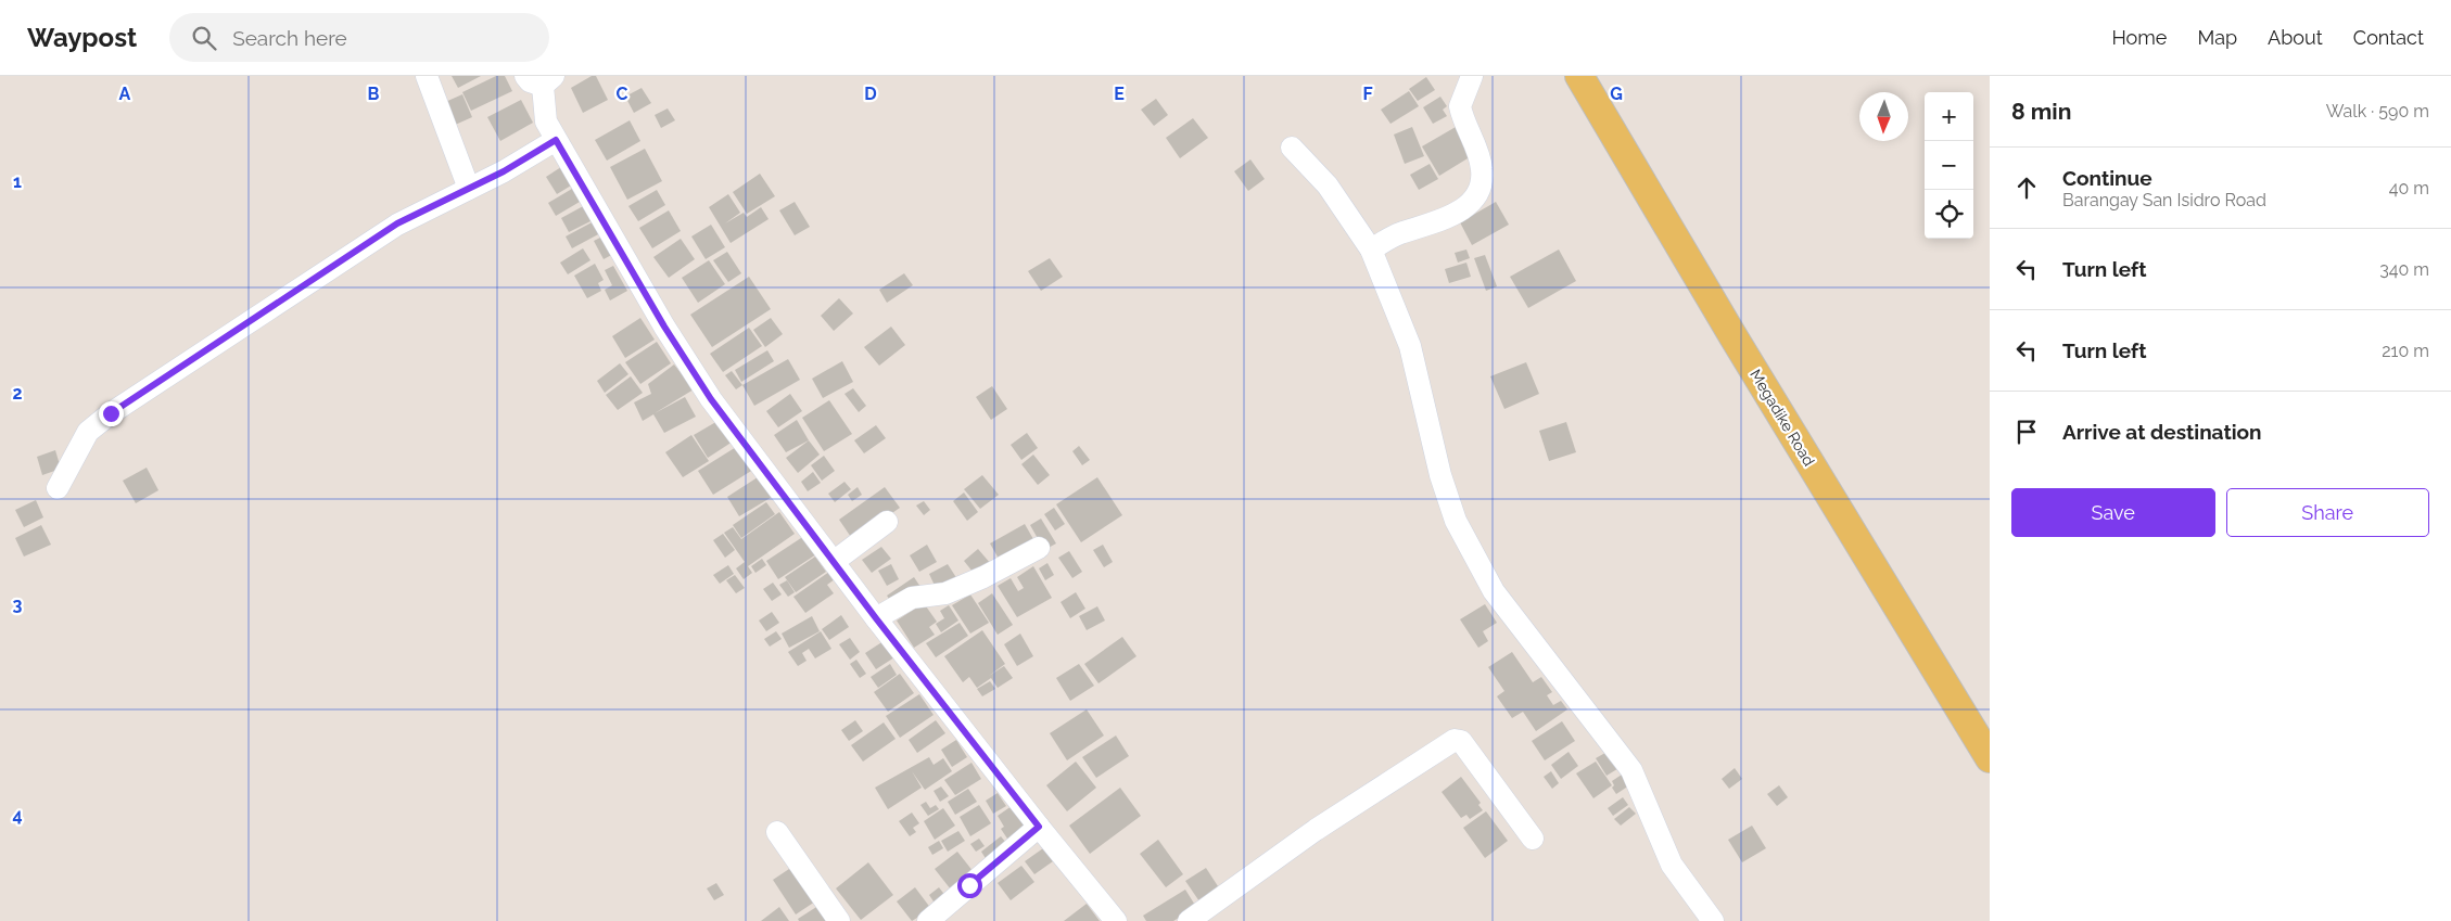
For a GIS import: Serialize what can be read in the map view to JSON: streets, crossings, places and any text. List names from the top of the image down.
{
  "streets": {
    "main road": ["Megadike Road"]
  },
  "north": "bottom",
  "page": {
    "header": "Waypost",
    "search": "Search here",
    "nav": [
      "Home",
      "Map",
      "About",
      "Contact"
    ],
    "heading": ["8 min", "Walk · 590 m"],
    "map_buttons": ["+", "−"],
    "list": [
      ["Continue", "Barangay San Isidro Road", "40 m"],
      ["Turn left", "340 m"],
      ["Turn left", "210 m"],
      "Arrive at destination"
    ],
    "buttons": ["Save", "Share"]
  },
  "grid": {
    "columns": [
      "A",
      "B",
      "C",
      "D",
      "E",
      "F",
      "G"
    ],
    "rows": [
      "1",
      "2",
      "3",
      "4"
    ]
  }
}
